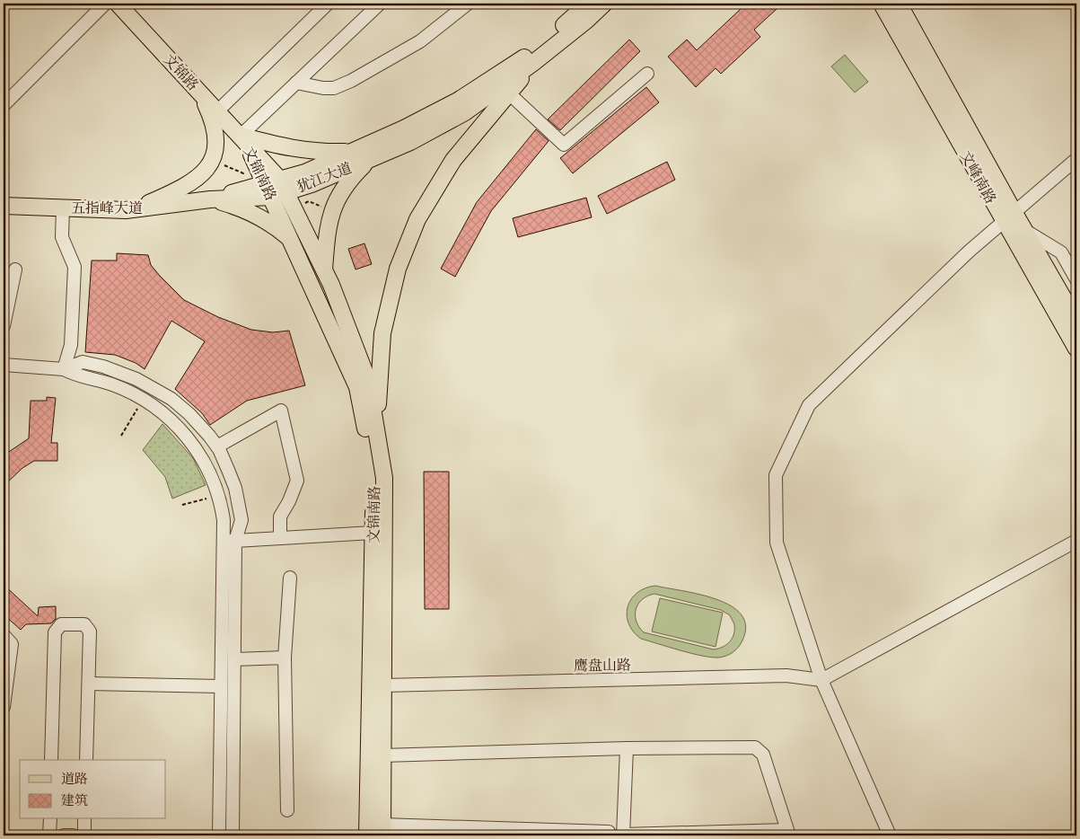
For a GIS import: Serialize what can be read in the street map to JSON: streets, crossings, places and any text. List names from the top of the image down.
{
  "streets": {
    "main road": [
      "文锦路",
      "文锦南路",
      "犹江大道",
      "文峰南路",
      "五指峰大道"
    ],
    "street": ["鹰盘山路"]
  },
  "crossings": [
    ["文锦路", "文锦南路"],
    ["文锦南路", "犹江大道"],
    ["文锦南路", "鹰盘山路"],
    ["犹江大道", "五指峰大道"]
  ],
  "legend": ["道路", "建筑"]
}
